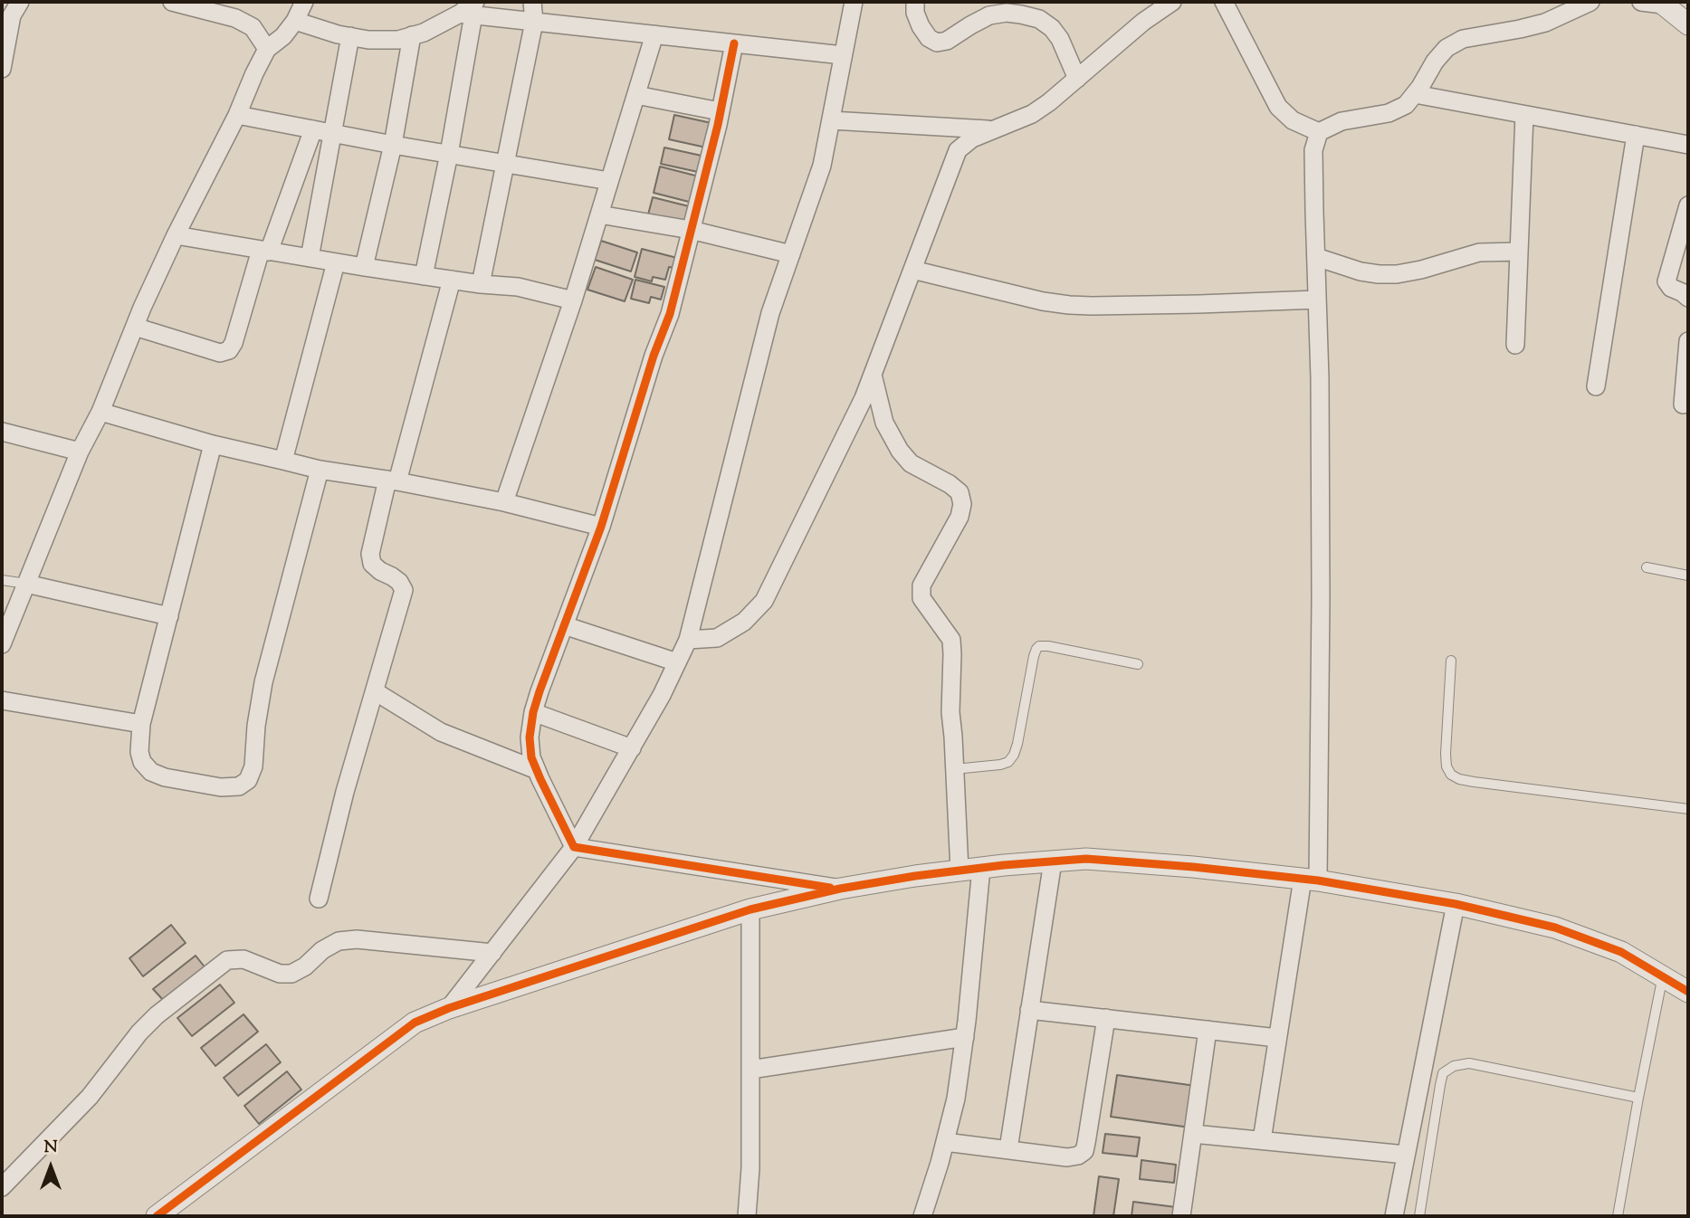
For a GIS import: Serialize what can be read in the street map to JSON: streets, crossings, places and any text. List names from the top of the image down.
{
  "north": "top"
}
